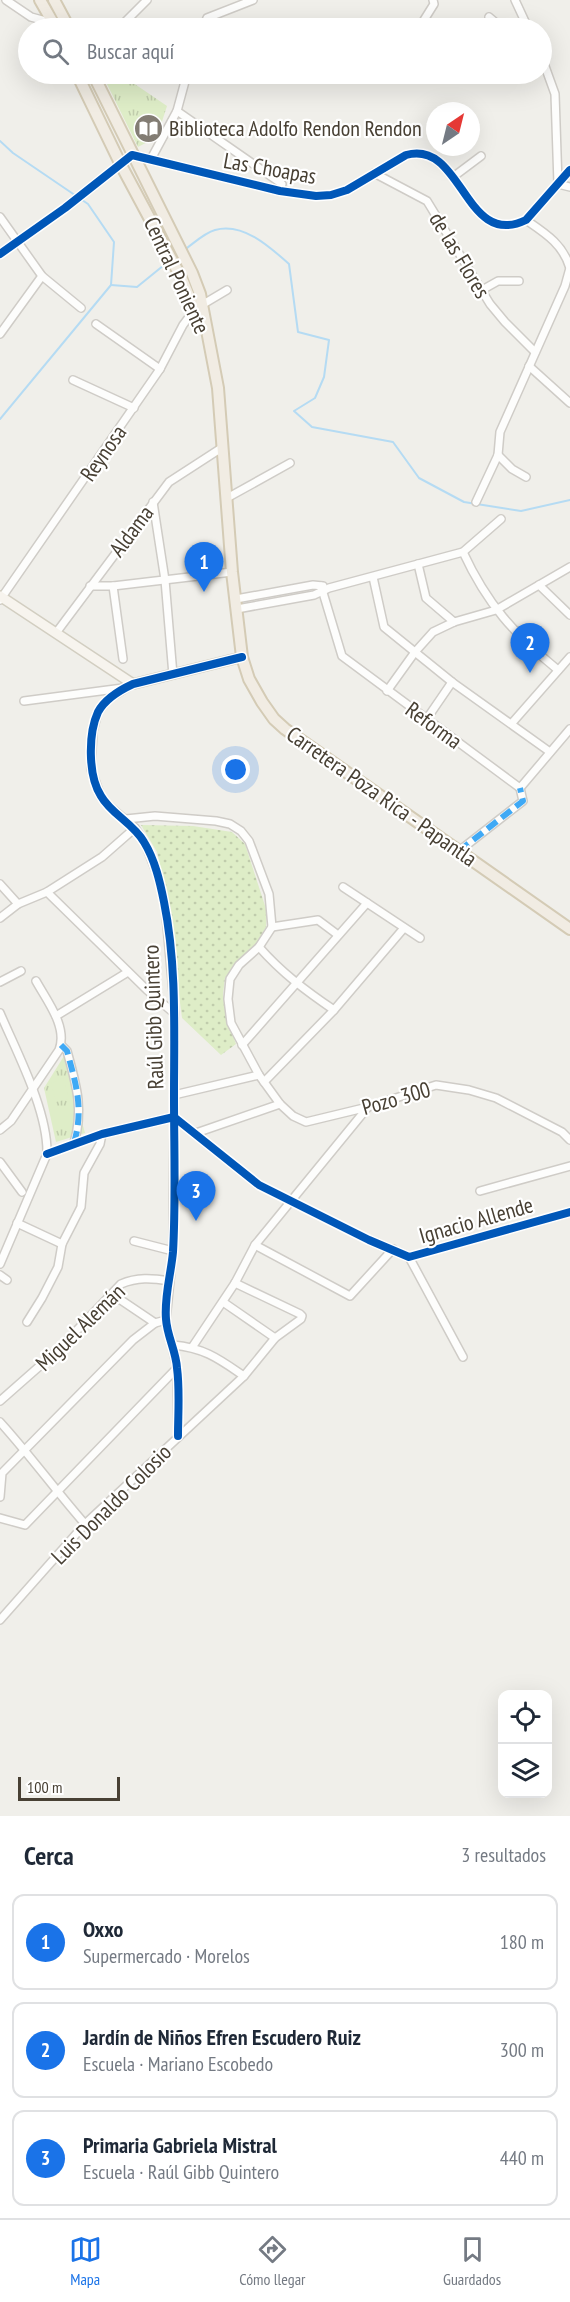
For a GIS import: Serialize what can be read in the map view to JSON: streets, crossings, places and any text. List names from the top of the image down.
{
  "streets": {
    "main road": ["Central Poniente", "Carretera Poza Rica - Papantla"],
    "street": [
      "Las Choapas",
      "de las Flores",
      "Reynosa",
      "Aldama",
      "Reforma",
      "Raúl Gibb Quintero",
      "Pozo 300",
      "Ignacio Allende",
      "Miguel Alemán",
      "Luis Donaldo Colosio"
    ]
  },
  "crossings": [
    ["Las Choapas", "de las Flores"],
    ["Las Choapas", "Central Poniente"],
    ["Central Poniente", "Reynosa"],
    ["Central Poniente", "Carretera Poza Rica - Papantla"],
    ["Aldama", "Carretera Poza Rica - Papantla"],
    ["Raúl Gibb Quintero", "Ignacio Allende"],
    ["Raúl Gibb Quintero", "Miguel Alemán"]
  ],
  "places": {
    "library": ["Biblioteca Adolfo Rendon Rendon"]
  },
  "scale_bar": "100 m",
  "north": "top right",
  "page": {
    "search": "Buscar aquí",
    "pins": ["1", "2", "3"],
    "scale": "100 m",
    "heading": ["Cerca", "3 resultados"],
    "list": [
      {
        "mark": "1",
        "name": "Oxxo",
        "note": "Supermercado · Morelos",
        "value": "180 m"
      },
      {
        "mark": "2",
        "name": "Jardín de Niños Efren Escudero Ruiz",
        "note": "Escuela · Mariano Escobedo",
        "value": "300 m"
      },
      {
        "mark": "3",
        "name": "Primaria Gabriela Mistral",
        "note": "Escuela · Raúl Gibb Quintero",
        "value": "440 m"
      }
    ],
    "nav": ["Mapa", "Cómo llegar", "Guardados"]
  }
}
